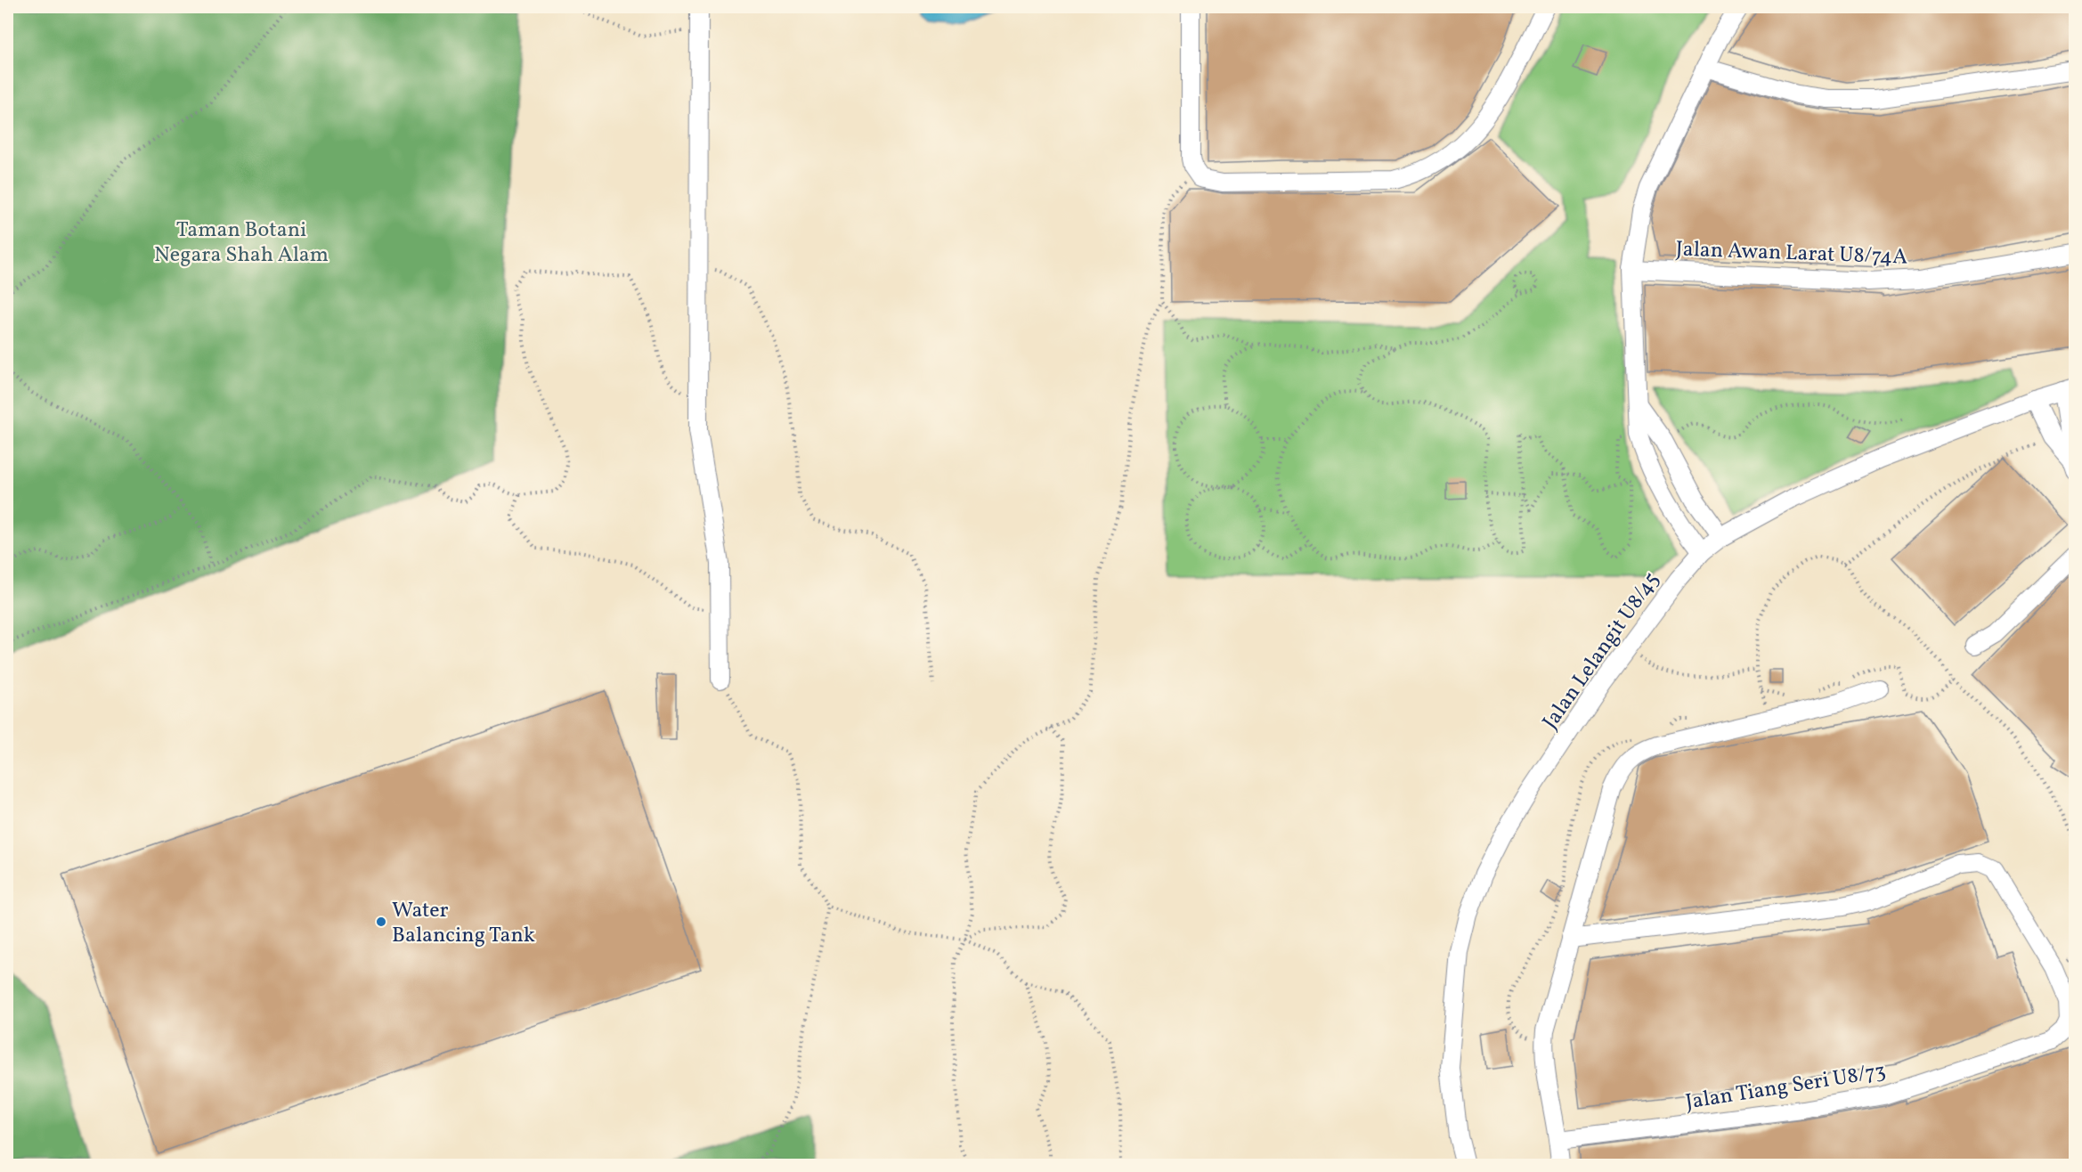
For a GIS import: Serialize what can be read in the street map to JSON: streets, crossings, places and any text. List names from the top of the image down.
{
  "streets": {
    "street": ["Jalan Awan Larat U8/74A", "Jalan Lelangit U8/45", "Jalan Tiang Seri U8/73"]
  },
  "parks": ["Taman Botani Negara Shah Alam"],
  "places": ["Water Balancing Tank"]
}
